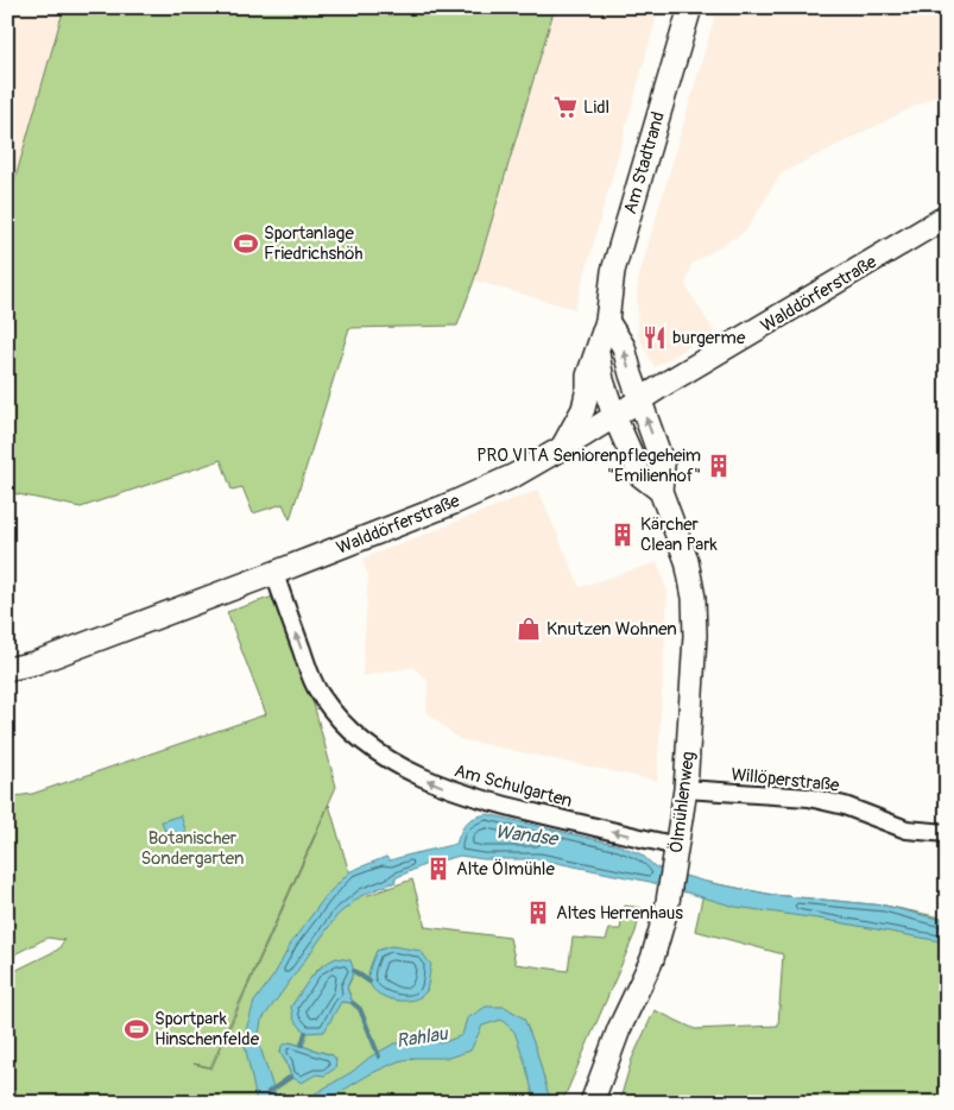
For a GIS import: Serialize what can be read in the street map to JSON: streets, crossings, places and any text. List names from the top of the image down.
{
  "streets": {
    "main road": ["Am Stadtrand", "Walddörferstraße", "Ölmühlenweg"],
    "street": ["Willöperstraße", "Am Schulgarten"]
  },
  "crossings": [
    ["Am Stadtrand", "Walddörferstraße"],
    ["Am Stadtrand", "Ölmühlenweg"],
    ["Walddörferstraße", "Am Schulgarten"],
    ["Walddörferstraße", "Ölmühlenweg"],
    ["Willöperstraße", "Ölmühlenweg"],
    ["Am Schulgarten", "Ölmühlenweg"]
  ],
  "one_way": ["Am Schulgarten"],
  "water": ["Wandse", "Rahlau"],
  "parks": ["Botanischer Sondergarten"],
  "places": {
    "supermarket": ["Lidl"],
    "sports": ["Sportanlage Friedrichshöh", "Sportpark Hinschenfelde"],
    "restaurant": ["burgerme"],
    "building": [
      "PRO VITA Seniorenpflegeheim \"Emilienhof\"",
      "Kärcher Clean Park",
      "Alte Ölmühle",
      "Altes Herrenhaus"
    ],
    "shop": ["Knutzen Wohnen"]
  }
}
